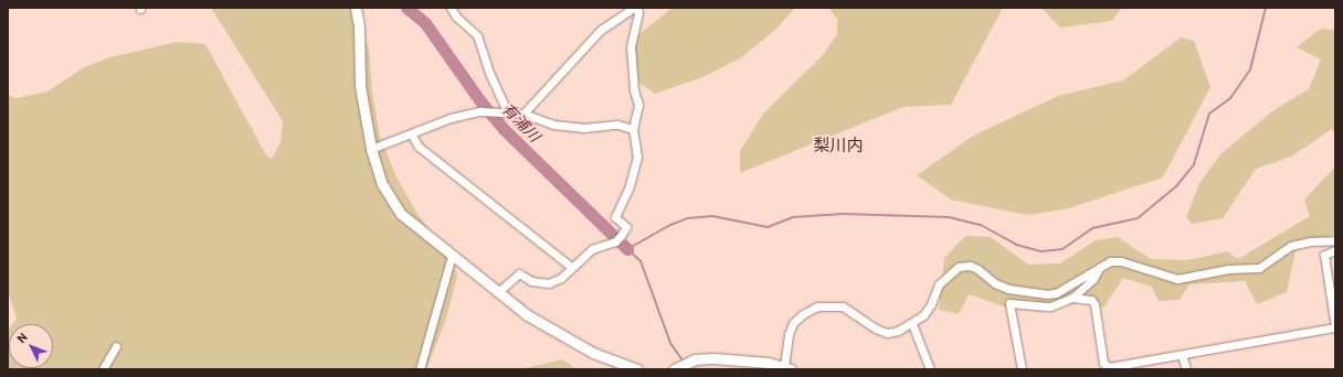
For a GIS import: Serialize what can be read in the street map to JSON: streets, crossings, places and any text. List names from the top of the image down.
{
  "districts": ["梨川内"],
  "water": ["有浦川"],
  "north": "top left"
}
